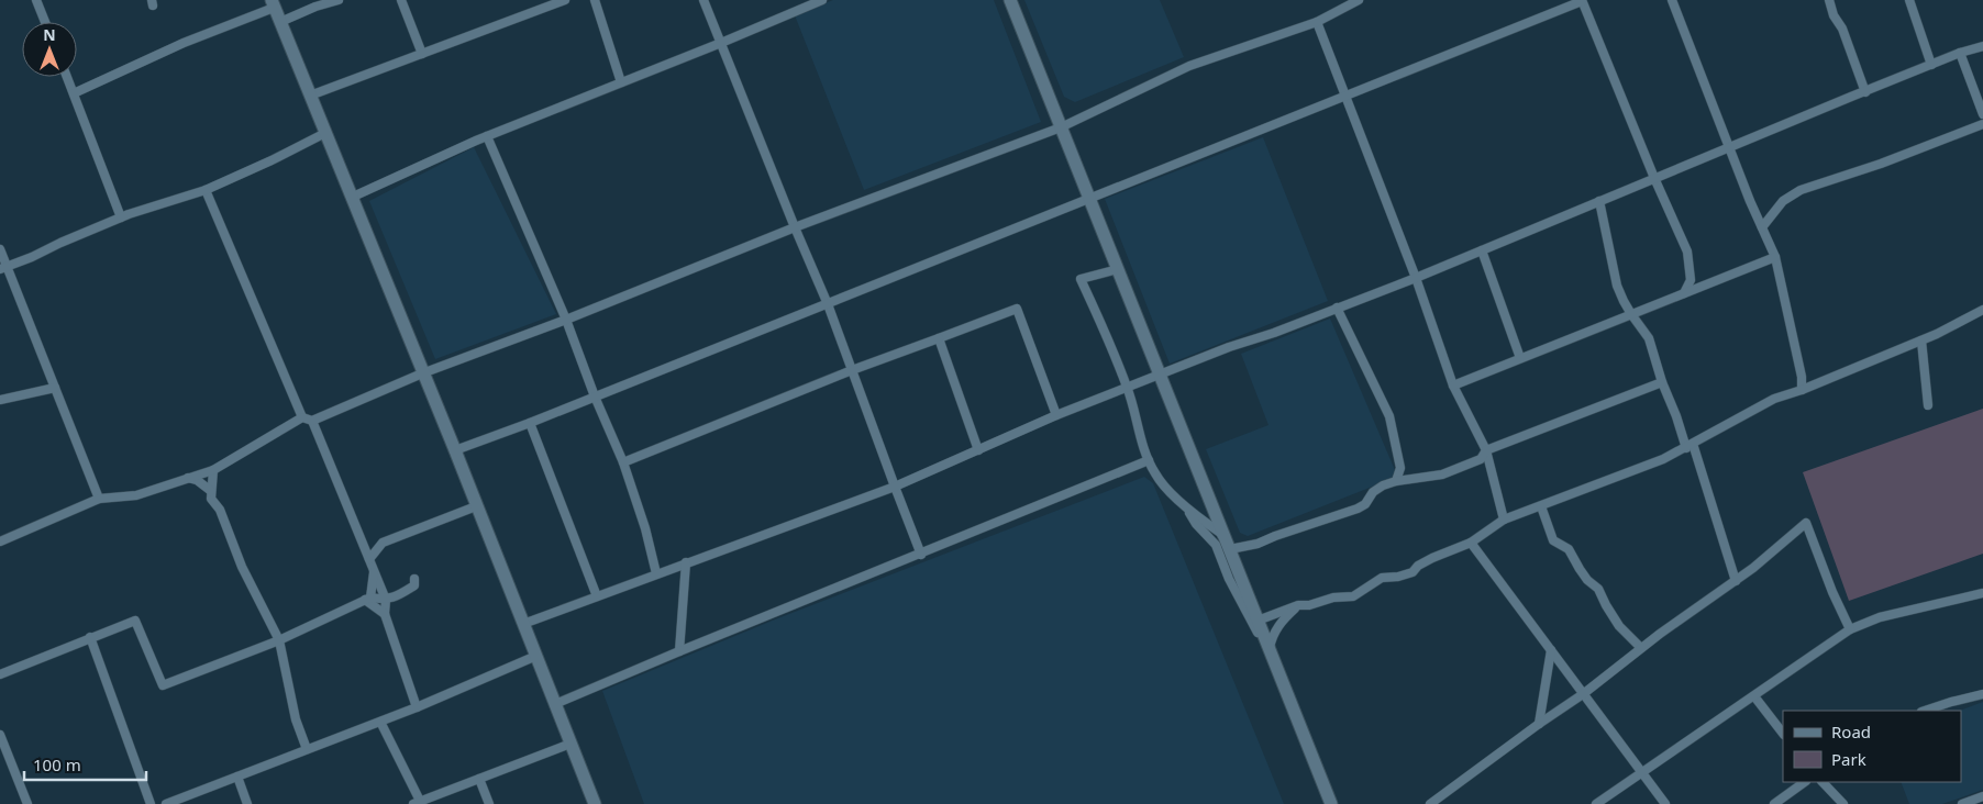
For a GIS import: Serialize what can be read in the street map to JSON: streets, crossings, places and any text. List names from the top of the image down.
{
  "legend": ["Road", "Park"],
  "scale_bar": "100 m",
  "north": "top"
}
